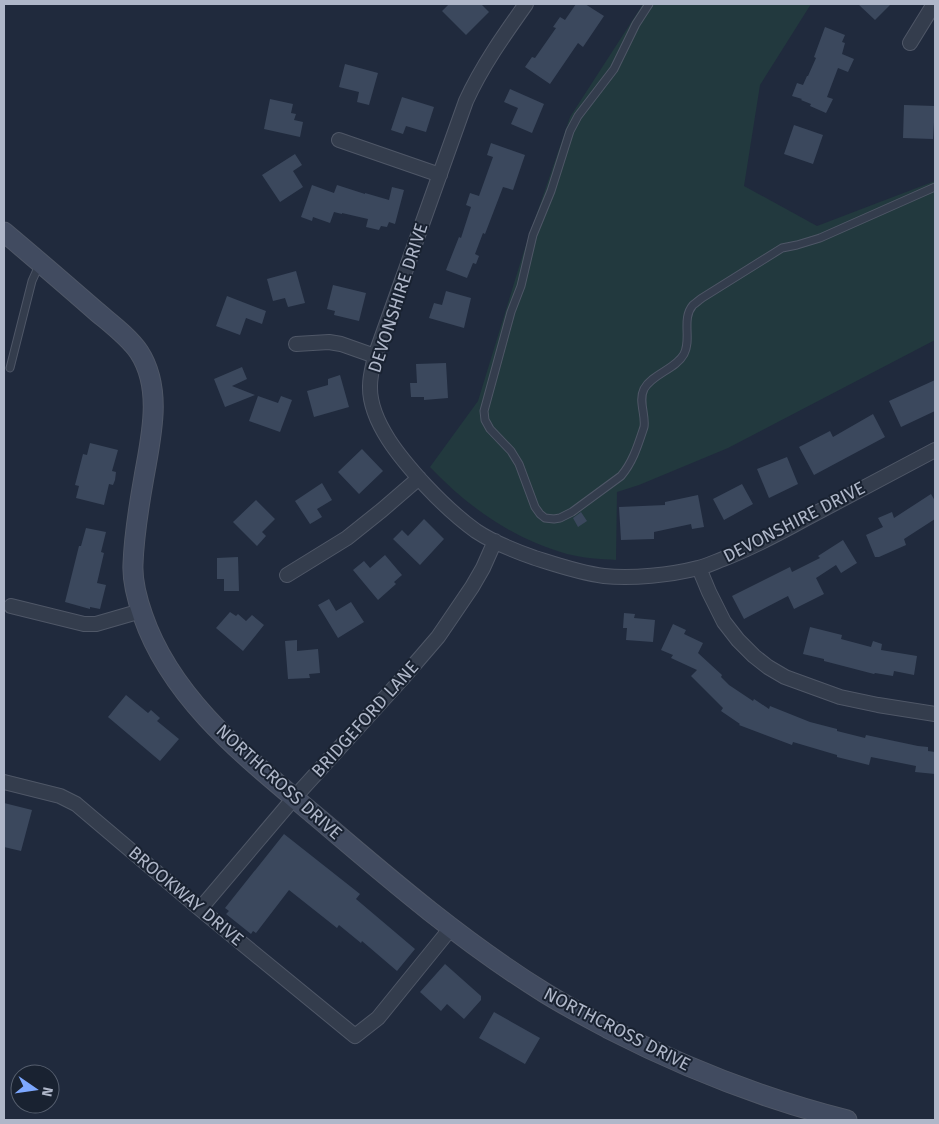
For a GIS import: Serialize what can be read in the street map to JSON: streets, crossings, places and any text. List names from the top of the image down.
{
  "streets": {
    "street": [
      "DEVONSHIRE DRIVE",
      "BRIDGEFORD LANE",
      "NORTHCROSS DRIVE",
      "BROOKWAY DRIVE"
    ]
  },
  "crossings": [
    ["DEVONSHIRE DRIVE", "BRIDGEFORD LANE"],
    ["BRIDGEFORD LANE", "NORTHCROSS DRIVE"],
    ["BRIDGEFORD LANE", "BROOKWAY DRIVE"],
    ["NORTHCROSS DRIVE", "BROOKWAY DRIVE"]
  ],
  "north": "right"
}
